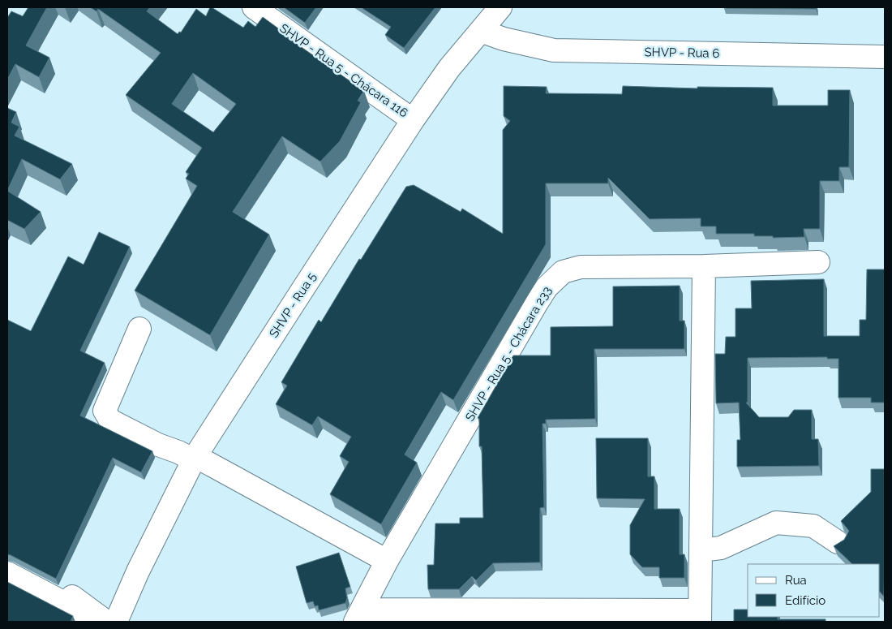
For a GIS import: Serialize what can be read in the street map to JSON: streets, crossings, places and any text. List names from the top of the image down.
{
  "streets": {
    "street": [
      "SHVP - Rua 6",
      "SHVP - Rua 5 - Chácara 116",
      "SHVP - Rua 5",
      "SHVP - Rua 5 - Chácara 233"
    ]
  },
  "crossings": [
    ["SHVP - Rua 6", "SHVP - Rua 5"],
    ["SHVP - Rua 5 - Chácara 116", "SHVP - Rua 5"]
  ],
  "legend": ["Rua", "Edifício"]
}
